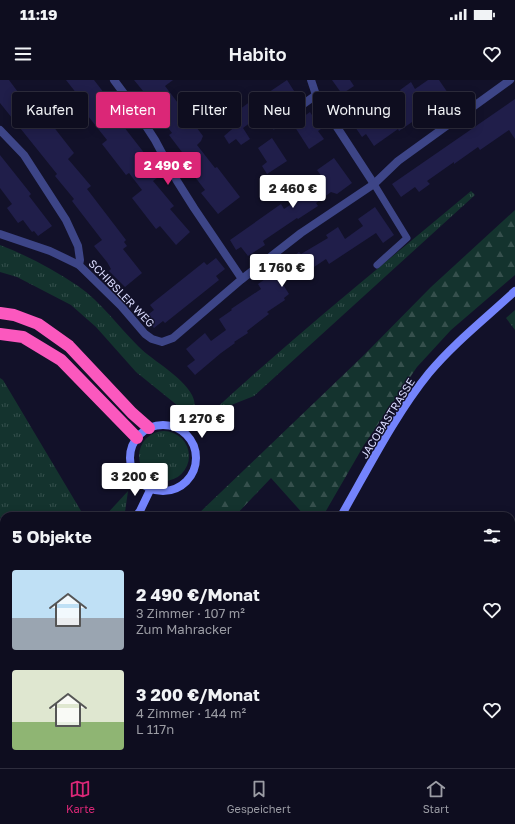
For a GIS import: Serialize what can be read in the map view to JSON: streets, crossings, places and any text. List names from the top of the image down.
{
  "streets": {
    "street": ["SCHIBSLER WEG", "JACOBASTRASSE"]
  },
  "page": {
    "status": "11:19",
    "header": "Habito",
    "chip": [
      "Kaufen",
      "Mieten",
      "Filter",
      "Neu",
      "Wohnung",
      "Haus"
    ],
    "price": [
      "2 490 €",
      "2 460 €",
      "1 760 €",
      "1 270 €",
      "3 200 €"
    ],
    "heading": "5 Objekte",
    "list": [
      {
        "name": "2 490 €/Monat",
        "note": "3 Zimmer · 107 m² · Zum Mahracker"
      },
      {
        "name": "3 200 €/Monat",
        "note": "4 Zimmer · 144 m² · L 117n"
      }
    ],
    "tabs": ["Karte", "Gespeichert", "Start"]
  }
}
